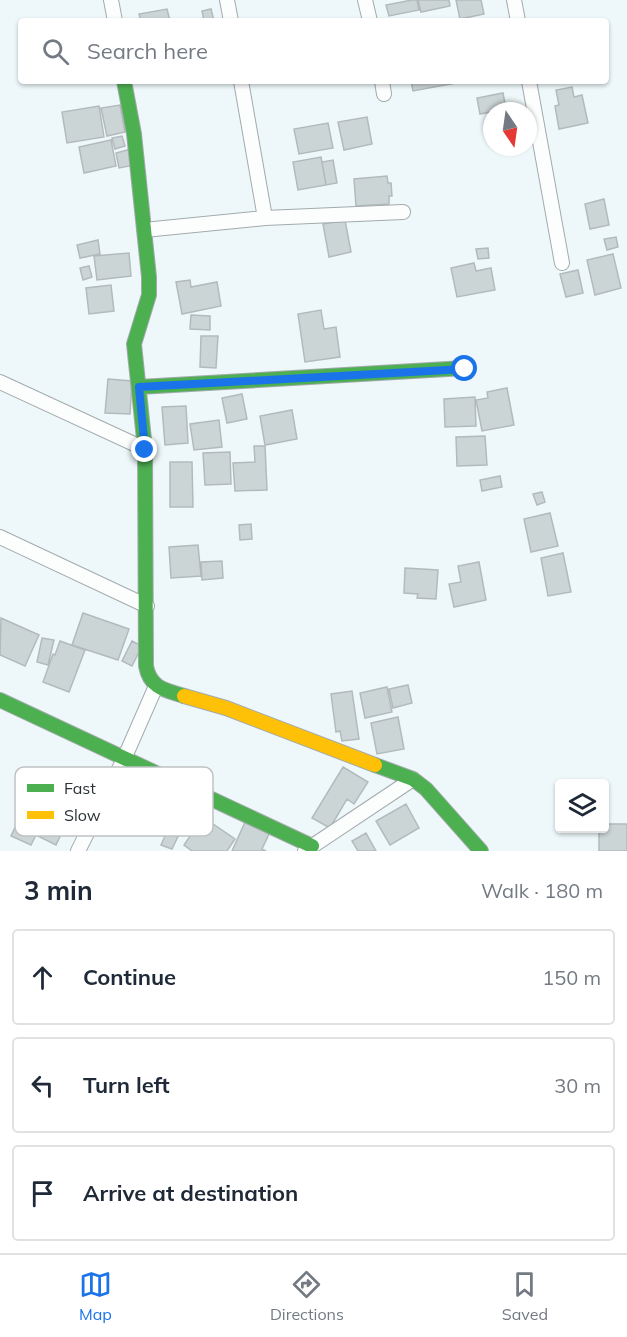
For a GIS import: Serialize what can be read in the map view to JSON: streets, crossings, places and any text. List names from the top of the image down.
{
  "legend": ["Fast", "Slow"],
  "north": "bottom",
  "page": {
    "search": "Search here",
    "heading": ["3 min", "Walk · 180 m"],
    "list": [
      ["Continue", "150 m"],
      ["Turn left", "30 m"],
      "Arrive at destination"
    ],
    "nav": ["Map", "Directions", "Saved"]
  }
}
